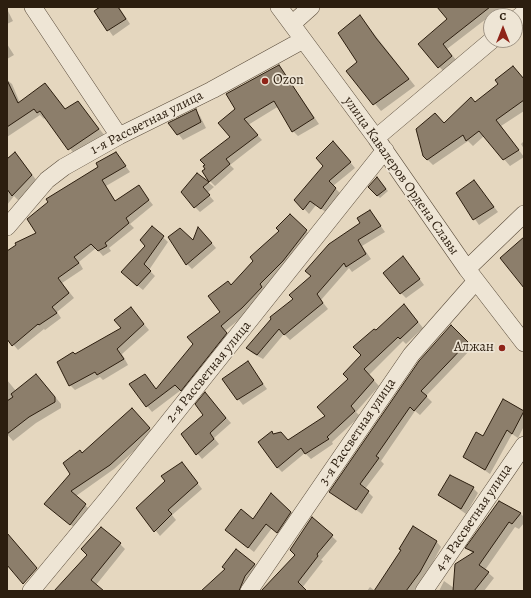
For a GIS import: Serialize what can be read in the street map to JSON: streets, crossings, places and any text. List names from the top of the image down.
{
  "streets": {
    "street": [
      "1-я Рассветная улица",
      "улица Кавалеров Ордена Славы",
      "2-я Рассветная улица",
      "3-я Рассветная улица",
      "4-я Рассветная улица"
    ]
  },
  "crossings": [
    ["1-я Рассветная улица", "улица Кавалеров Ордена Славы"],
    ["улица Кавалеров Ордена Славы", "2-я Рассветная улица"],
    ["улица Кавалеров Ордена Славы", "3-я Рассветная улица"]
  ],
  "places": ["Ozon", "Алжан"],
  "north": "top"
}
